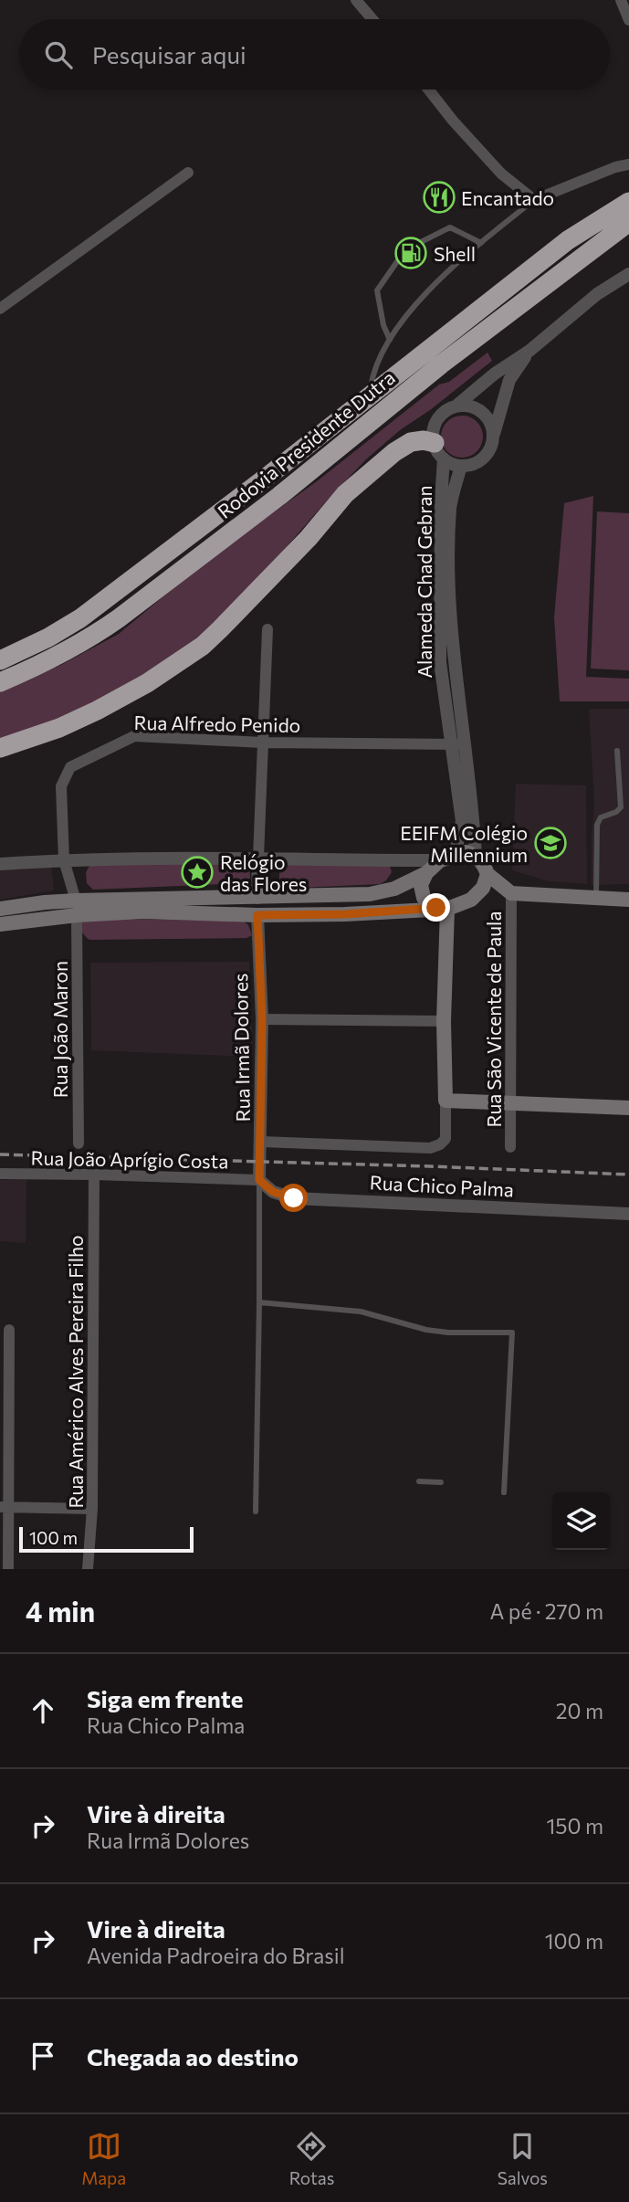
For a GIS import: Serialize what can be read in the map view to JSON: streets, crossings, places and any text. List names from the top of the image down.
{
  "streets": {
    "highway": ["Rodovia Presidente Dutra"],
    "street": [
      "Alameda Chad Gebran",
      "Rua Alfredo Penido",
      "Rua São Vicente de Paula",
      "Rua João Maron",
      "Rua Irmã Dolores",
      "Rua João Aprígio Costa",
      "Rua Chico Palma",
      "Rua Américo Alves Pereira Filho"
    ]
  },
  "crossings": [
    ["Alameda Chad Gebran", "Rua Alfredo Penido"],
    ["Rua Alfredo Penido", "Rua João Maron"],
    ["Rua Irmã Dolores", "Rua João Aprígio Costa"],
    ["Rua Irmã Dolores", "Rua Chico Palma"],
    ["Rua João Aprígio Costa", "Rua Chico Palma"],
    ["Rua João Aprígio Costa", "Rua Américo Alves Pereira Filho"]
  ],
  "places": {
    "restaurant": ["Encantado"],
    "fuel station": ["Shell"],
    "school or university": ["EEIFM Colégio Millennium"],
    "place": ["Relógio das Flores"]
  },
  "scale_bar": "100 m",
  "page": {
    "search": "Pesquisar aqui",
    "scale": "100 m",
    "heading": ["4 min", "A pé · 270 m"],
    "list": [
      ["Siga em frente", "Rua Chico Palma", "20 m"],
      ["Vire à direita", "Rua Irmã Dolores", "150 m"],
      ["Vire à direita", "Avenida Padroeira do Brasil", "100 m"],
      "Chegada ao destino"
    ],
    "nav": ["Mapa", "Rotas", "Salvos"]
  }
}
